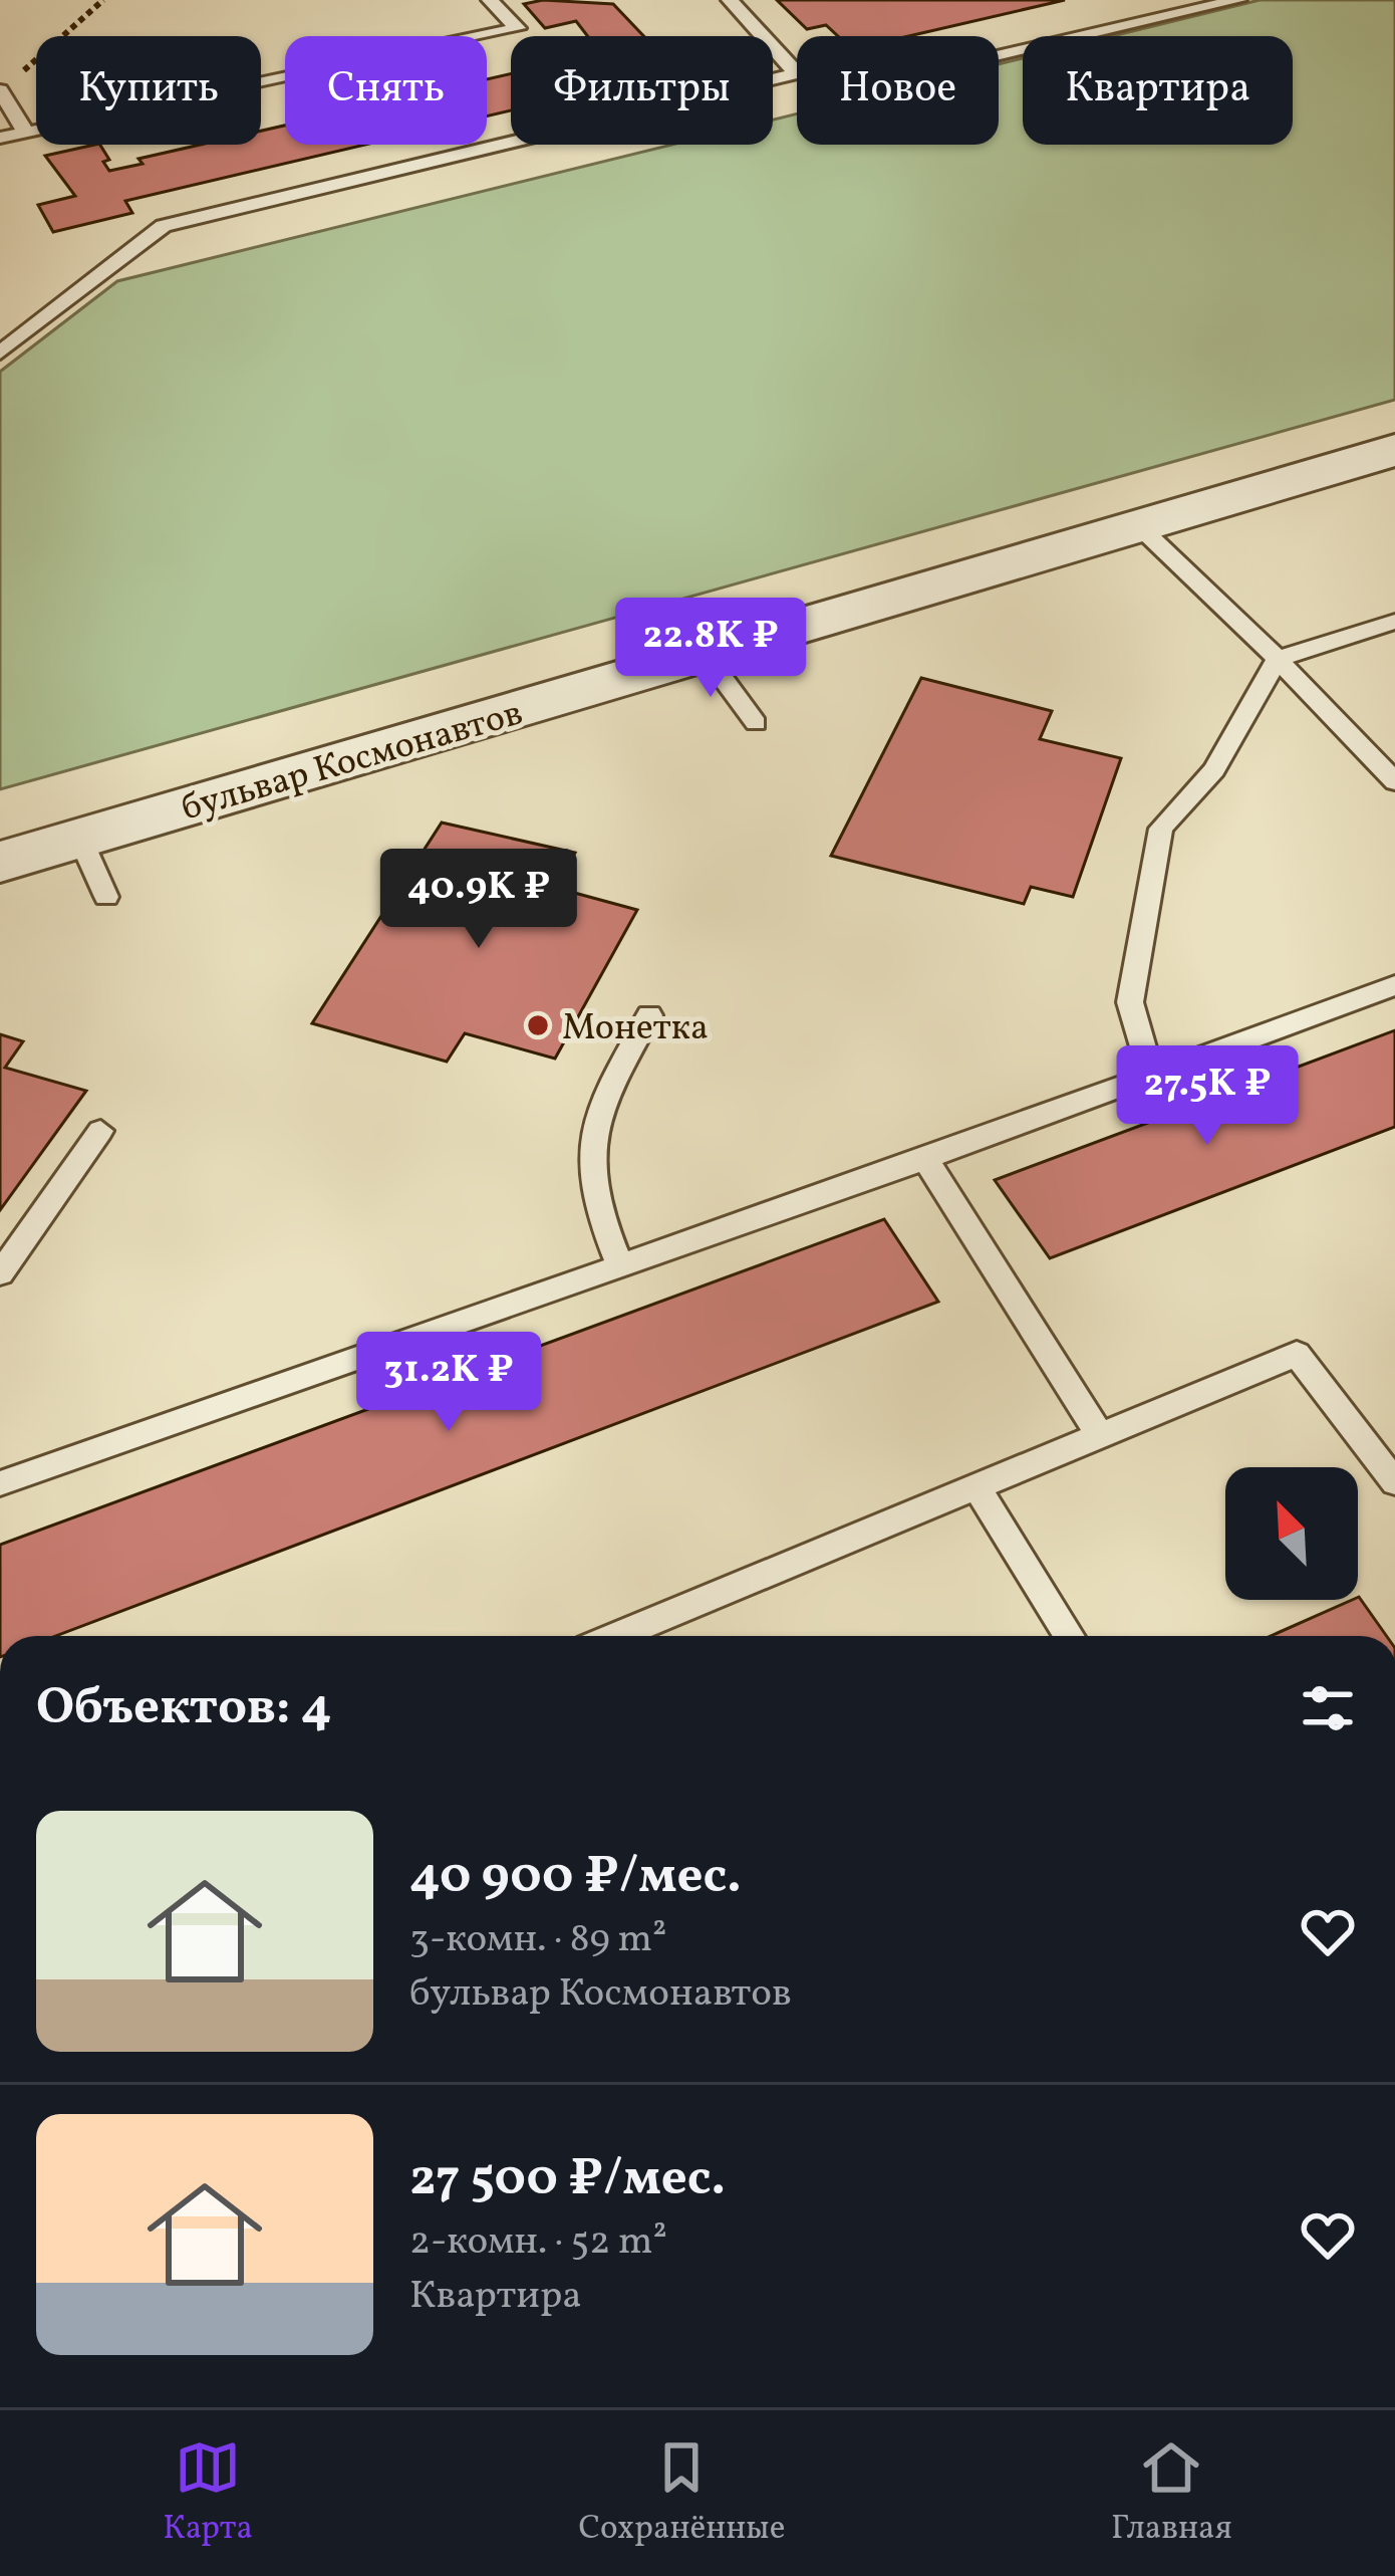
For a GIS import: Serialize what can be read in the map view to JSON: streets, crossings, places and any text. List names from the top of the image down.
{
  "streets": {
    "street": ["бульвар Космонавтов"]
  },
  "places": ["Монетка"],
  "north": "top left",
  "page": {
    "chip": [
      "Купить",
      "Снять",
      "Фильтры",
      "Новое",
      "Квартира"
    ],
    "price": [
      "22.8K ₽",
      "40.9K ₽",
      "27.5K ₽",
      "31.2K ₽"
    ],
    "heading": "Объектов: 4",
    "list": [
      {
        "name": "40 900 ₽/мес.",
        "note": "3-комн. · 89 m² · бульвар Космонавтов"
      },
      {
        "name": "27 500 ₽/мес.",
        "note": "2-комн. · 52 m² · Квартира"
      }
    ],
    "tabs": ["Карта", "Сохранённые", "Главная"]
  }
}
